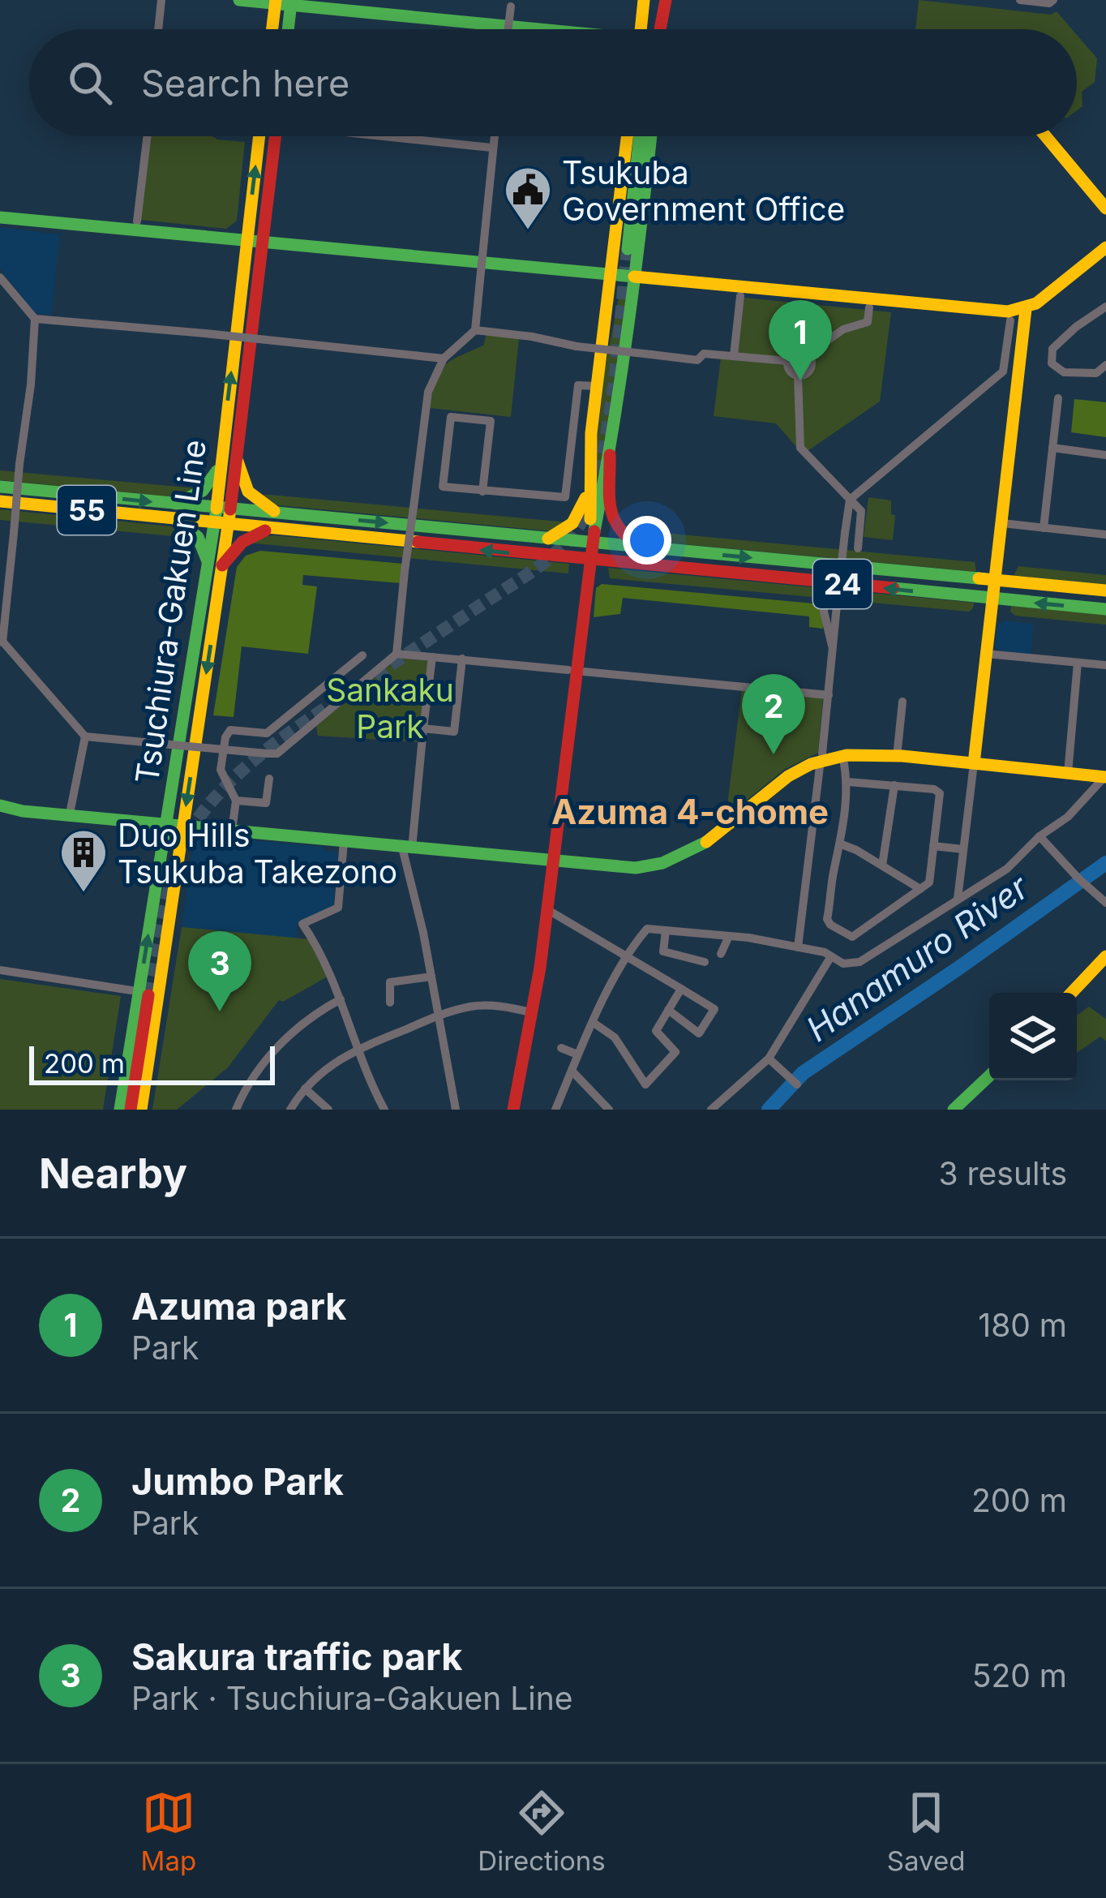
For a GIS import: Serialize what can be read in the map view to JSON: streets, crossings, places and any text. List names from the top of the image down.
{
  "streets": {
    "main road": ["55", "24", "Tsuchiura-Gakuen Line"]
  },
  "crossings": [
    ["55", "24"],
    ["55", "Tsuchiura-Gakuen Line"],
    ["24", "Tsuchiura-Gakuen Line"]
  ],
  "districts": ["Azuma 4-chome"],
  "water": ["Hanamuro River"],
  "parks": ["Sankaku Park"],
  "places": {
    "public building": ["Tsukuba Government Office"],
    "building": ["Duo Hills Tsukuba Takezono"]
  },
  "scale_bar": "200 m",
  "page": {
    "search": "Search here",
    "pins": ["1", "2", "3"],
    "scale": "200 m",
    "heading": ["Nearby", "3 results"],
    "list": [
      {
        "mark": "1",
        "name": "Azuma park",
        "note": "Park",
        "value": "180 m"
      },
      {
        "mark": "2",
        "name": "Jumbo Park",
        "note": "Park",
        "value": "200 m"
      },
      {
        "mark": "3",
        "name": "Sakura traffic park",
        "note": "Park · Tsuchiura-Gakuen Line",
        "value": "520 m"
      }
    ],
    "nav": ["Map", "Directions", "Saved"]
  }
}
